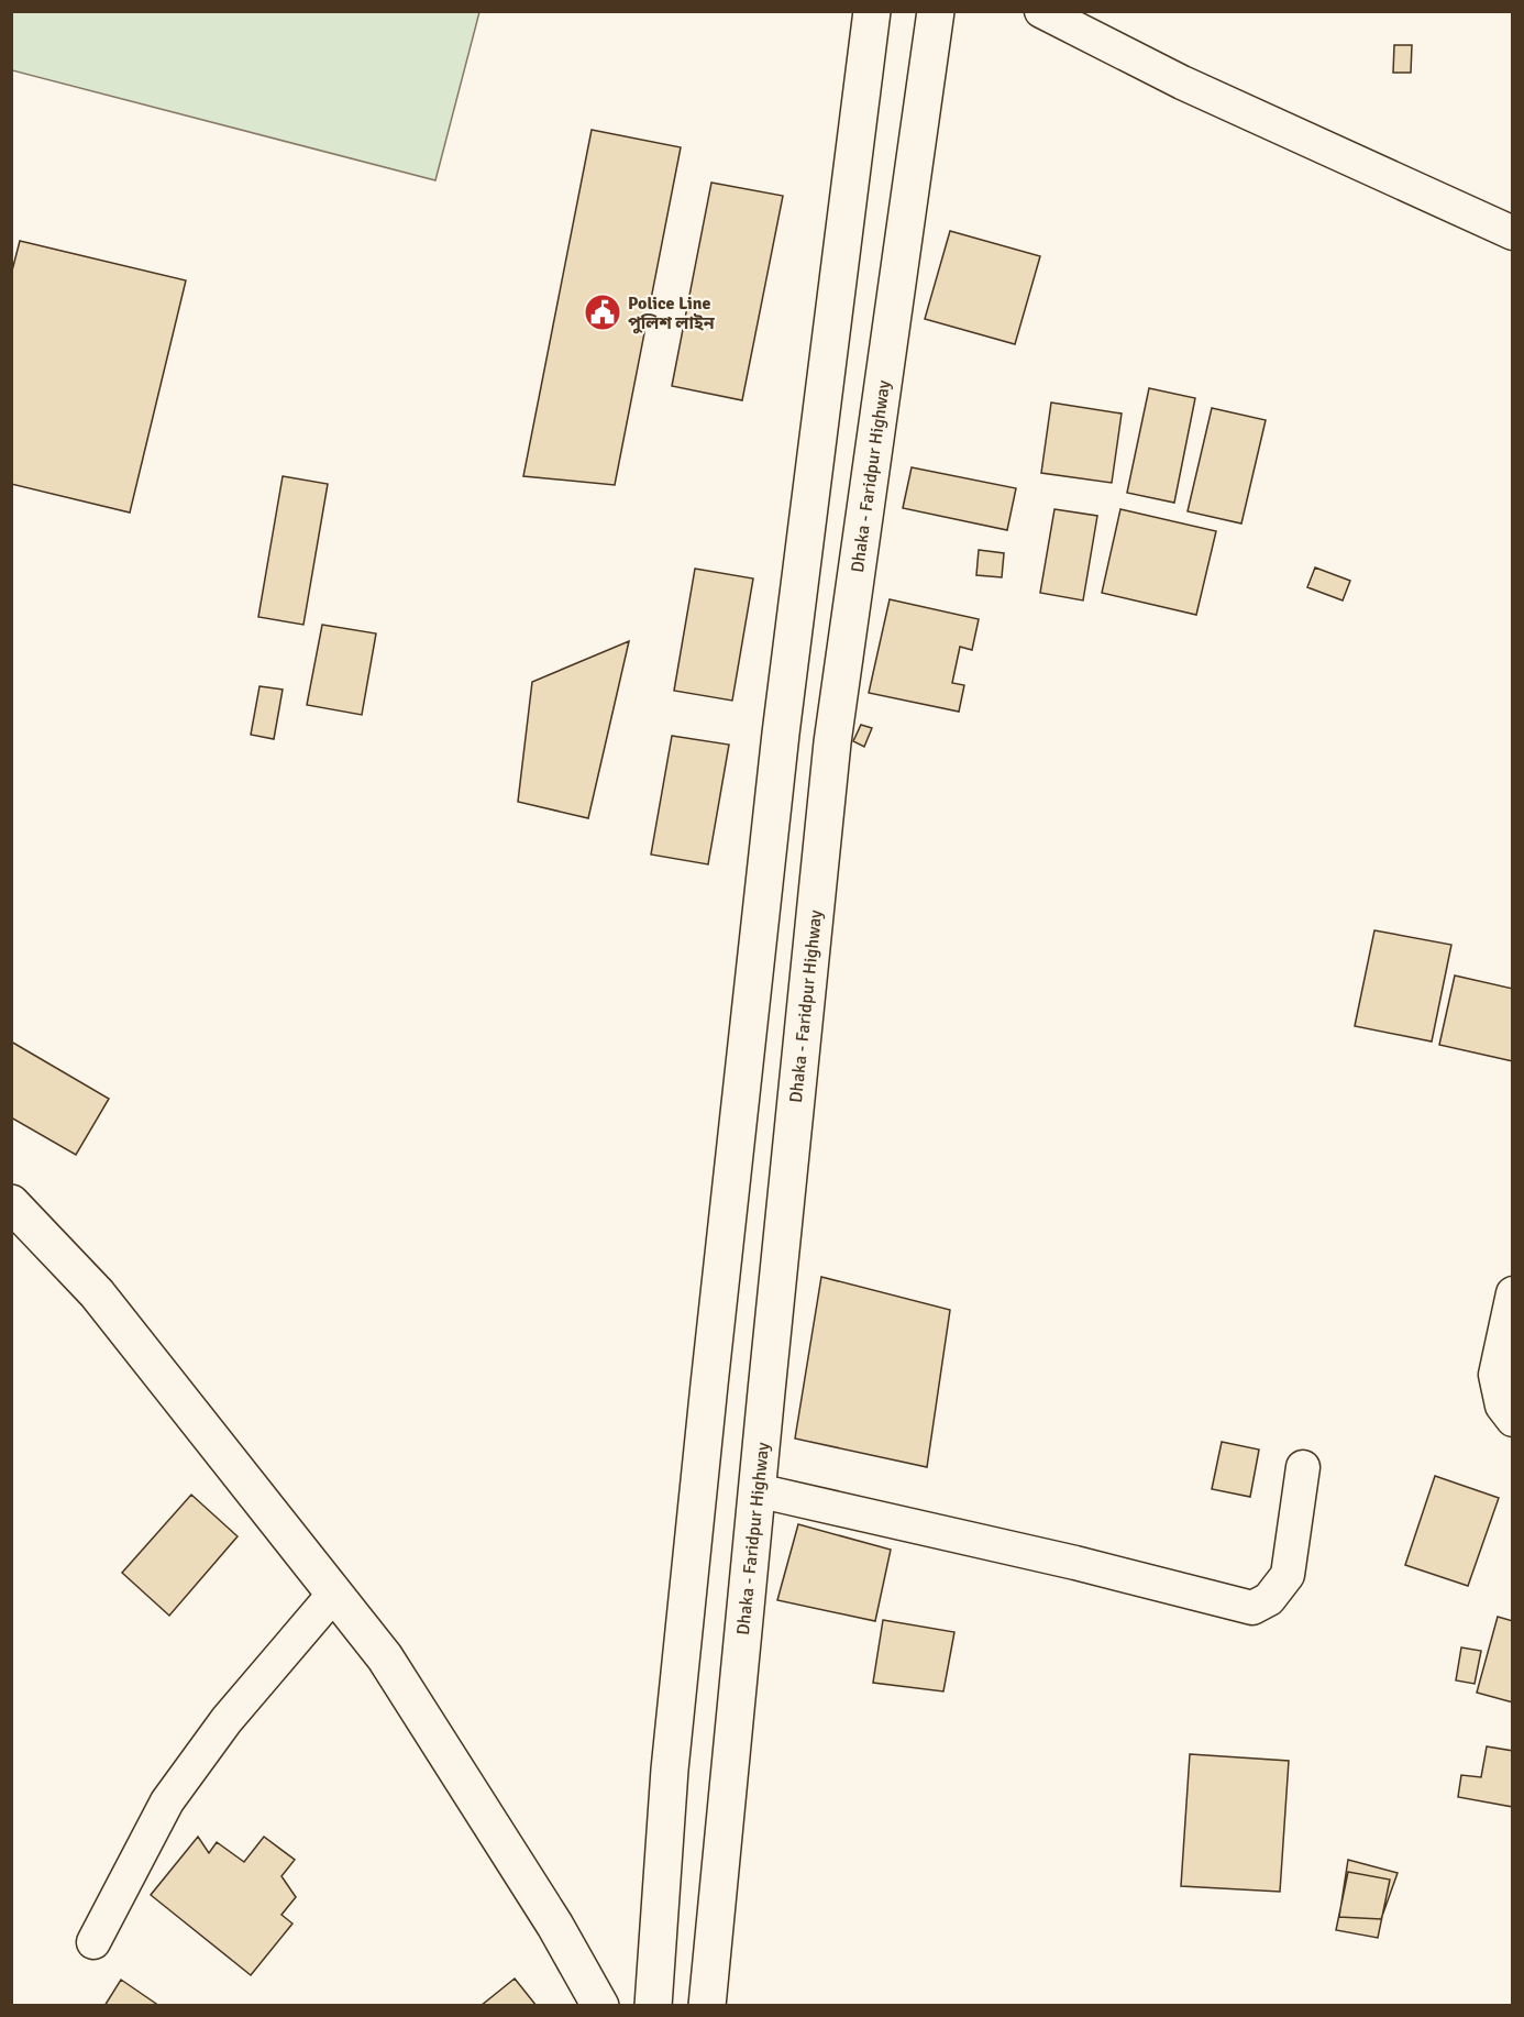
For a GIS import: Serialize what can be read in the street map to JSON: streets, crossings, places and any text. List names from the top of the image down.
{
  "streets": {
    "main road": ["Dhaka - Faridpur Highway"]
  },
  "places": {
    "public building": ["Police Line পুলিশ লাইন"]
  }
}
